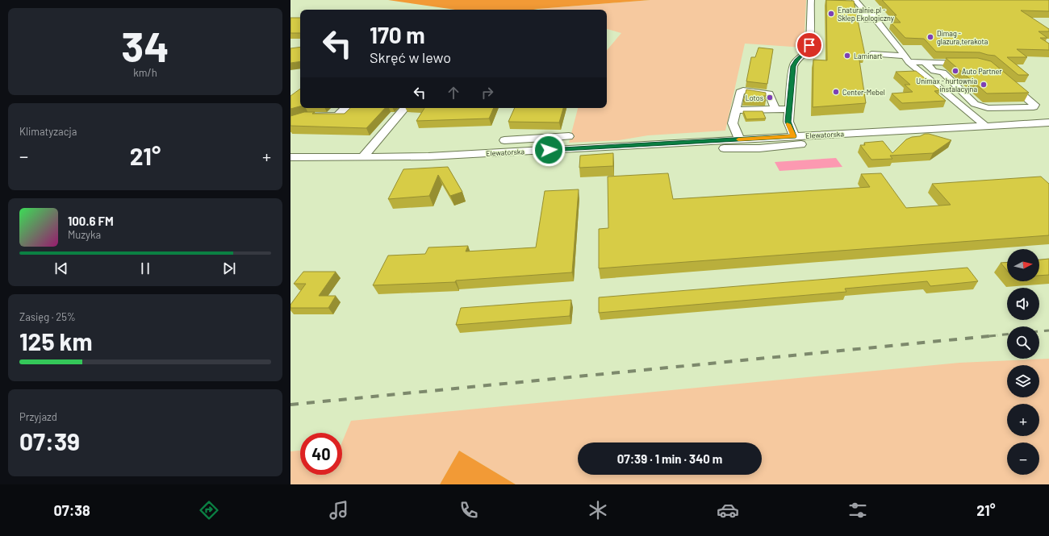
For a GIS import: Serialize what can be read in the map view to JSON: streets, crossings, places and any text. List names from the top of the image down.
{
  "streets": {
    "street": ["Elewatorska"]
  },
  "places": [
    "Enaturalnie.pl - Sklep Ekologiczny",
    "Dimag - glazura,terakota",
    "Laminart",
    "Auto Partner",
    "Unimax - hurtownia instalacyjna",
    "Center-Mebel",
    "Lotos"
  ],
  "north": "right",
  "page": {
    "tile": [
      ["34", "km/h"],
      "Klimatyzacja",
      ["Zasięg · 25%", "125 km"],
      ["Przyjazd", "07:39"]
    ],
    "turn": ["170 m", "Skręć w lewo"],
    "heat": ["−", "21°", "+"],
    "song": ["100.6 FM", "Muzyka"],
    "map_buttons": ["+", "−"],
    "limit": "40",
    "trip": "07:39 · 1 min · 340 m",
    "tabs": ["07:38", "21°"]
  }
}
